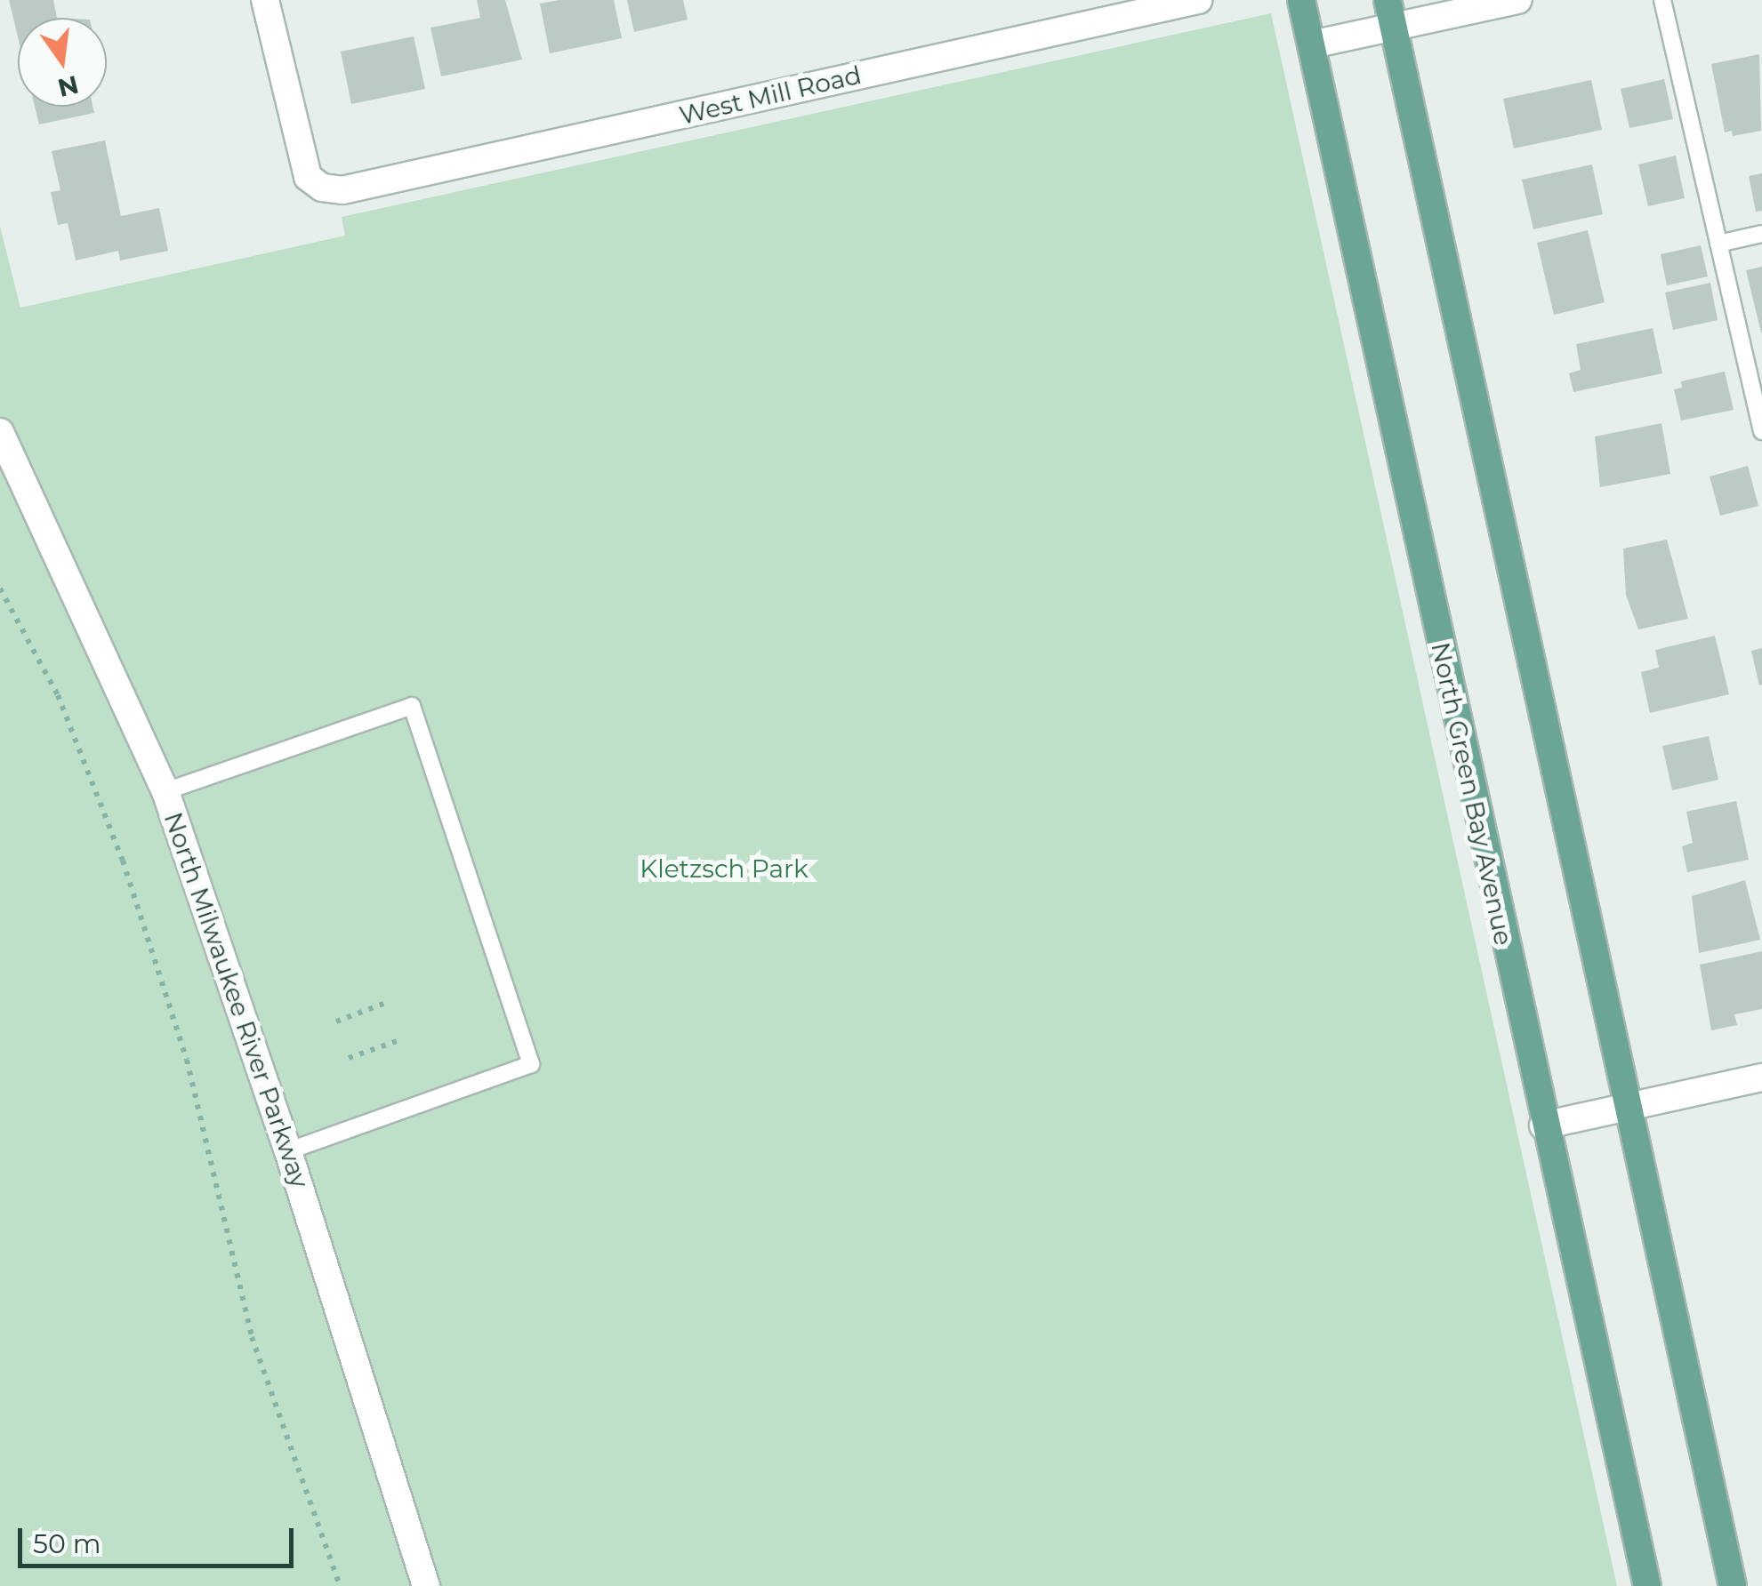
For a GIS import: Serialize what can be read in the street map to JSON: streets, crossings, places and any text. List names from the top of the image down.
{
  "streets": {
    "main road": ["North Green Bay Avenue"],
    "street": ["West Mill Road", "North Milwaukee River Parkway"]
  },
  "parks": ["Kletzsch Park"],
  "scale_bar": "50 m",
  "north": "bottom"
}
